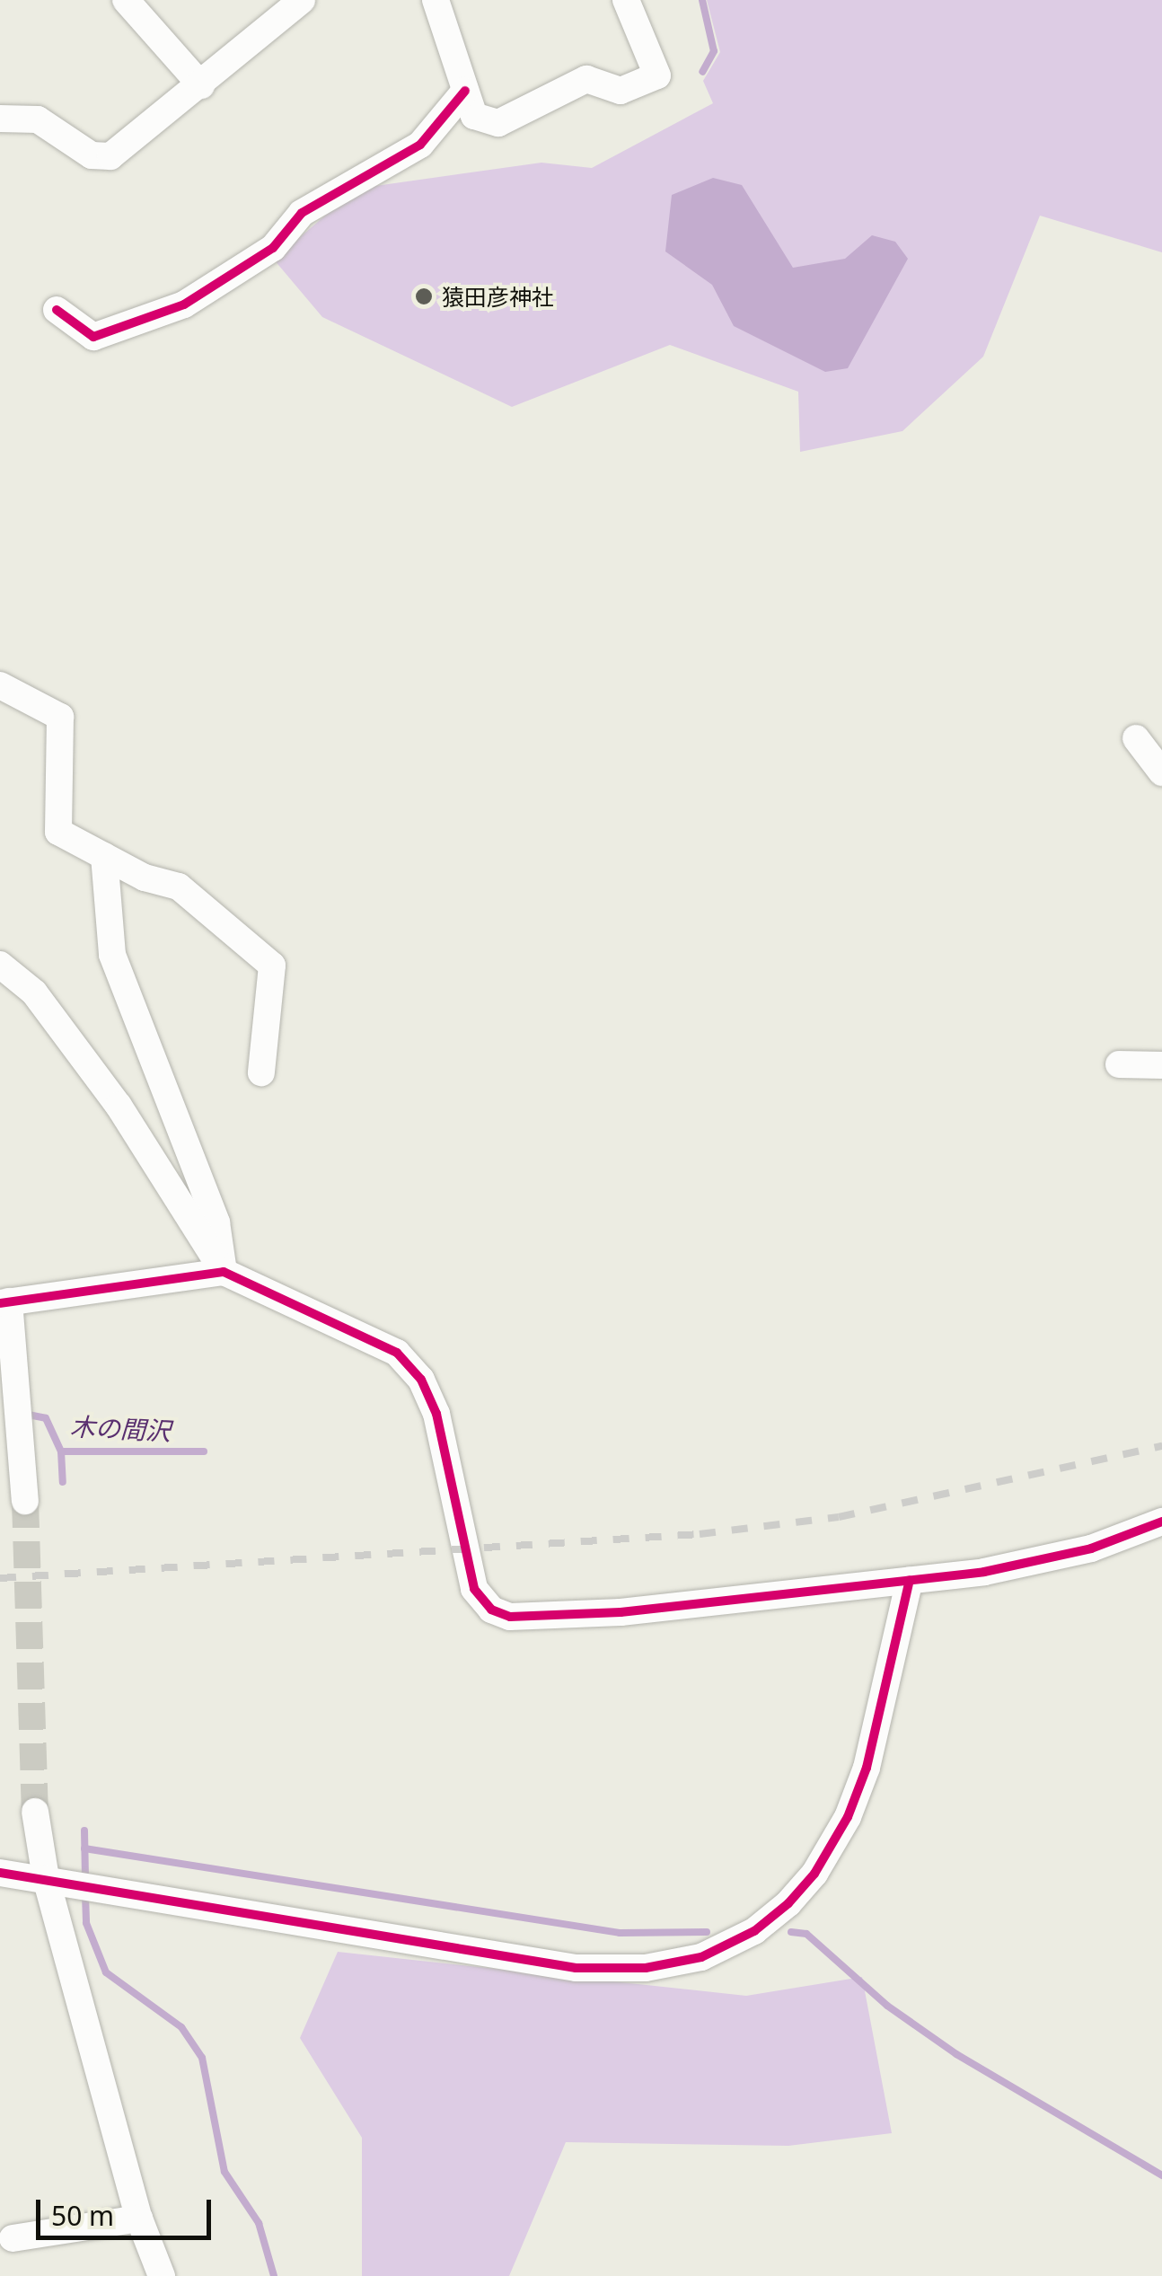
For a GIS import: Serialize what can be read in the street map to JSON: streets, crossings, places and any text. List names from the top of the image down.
{
  "water": ["木の間沢"],
  "places": ["猿田彦神社"],
  "scale_bar": "50 m"
}
